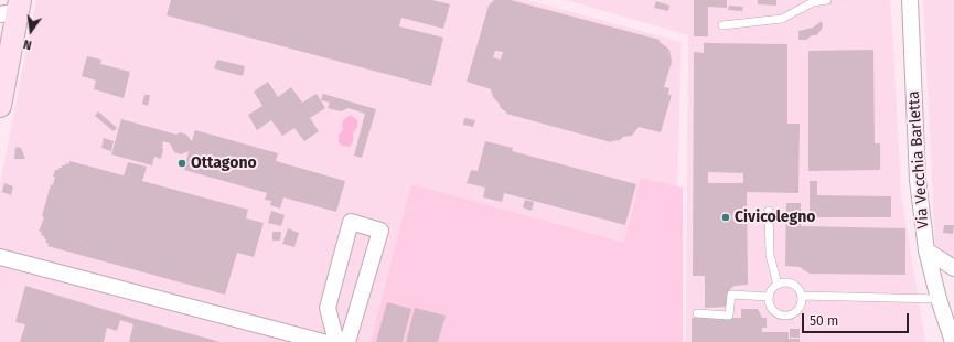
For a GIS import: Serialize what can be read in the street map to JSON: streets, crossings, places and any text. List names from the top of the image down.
{
  "streets": {
    "street": ["Via Vecchia Barletta"]
  },
  "places": ["Ottagono", "Civicolegno"],
  "scale_bar": "50 m",
  "north": "bottom"
}
